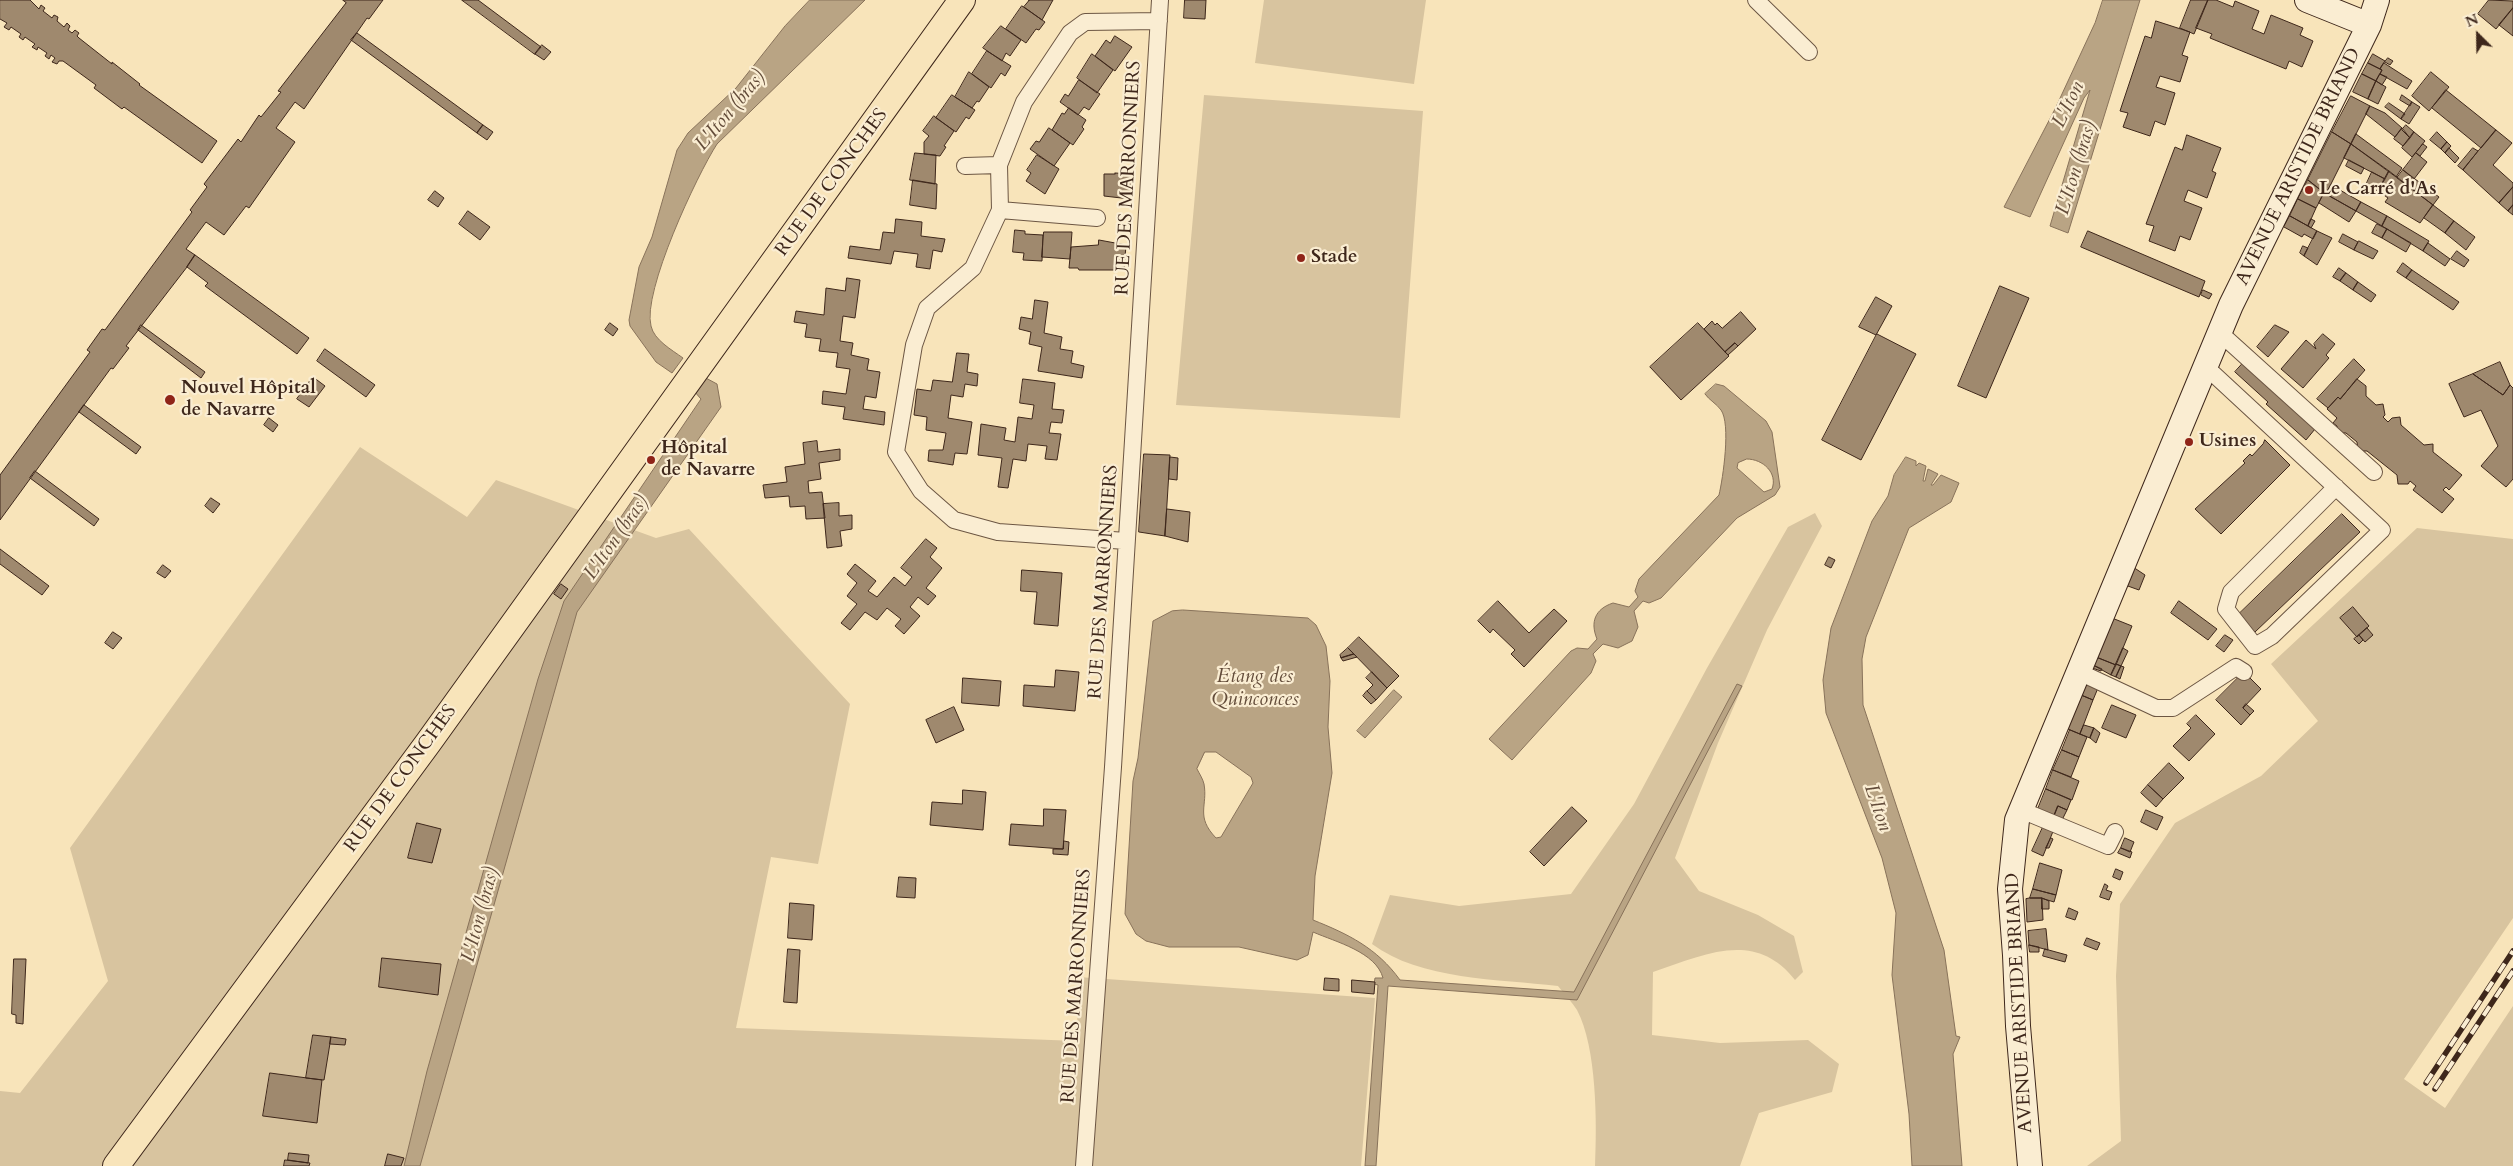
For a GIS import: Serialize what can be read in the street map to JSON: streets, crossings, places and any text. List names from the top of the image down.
{
  "streets": {
    "main road": ["AVENUE ARISTIDE BRIAND", "RUE DE CONCHES"],
    "street": ["RUE DES MARRONNIERS"]
  },
  "water": ["L'Iton", "L'Iton (bras)", "Étang des Quinconces"],
  "places": [
    "Le Carré d'As",
    "Stade",
    "Nouvel Hôpital de Navarre",
    "Usines",
    "Hôpital de Navarre"
  ],
  "north": "top left"
}
